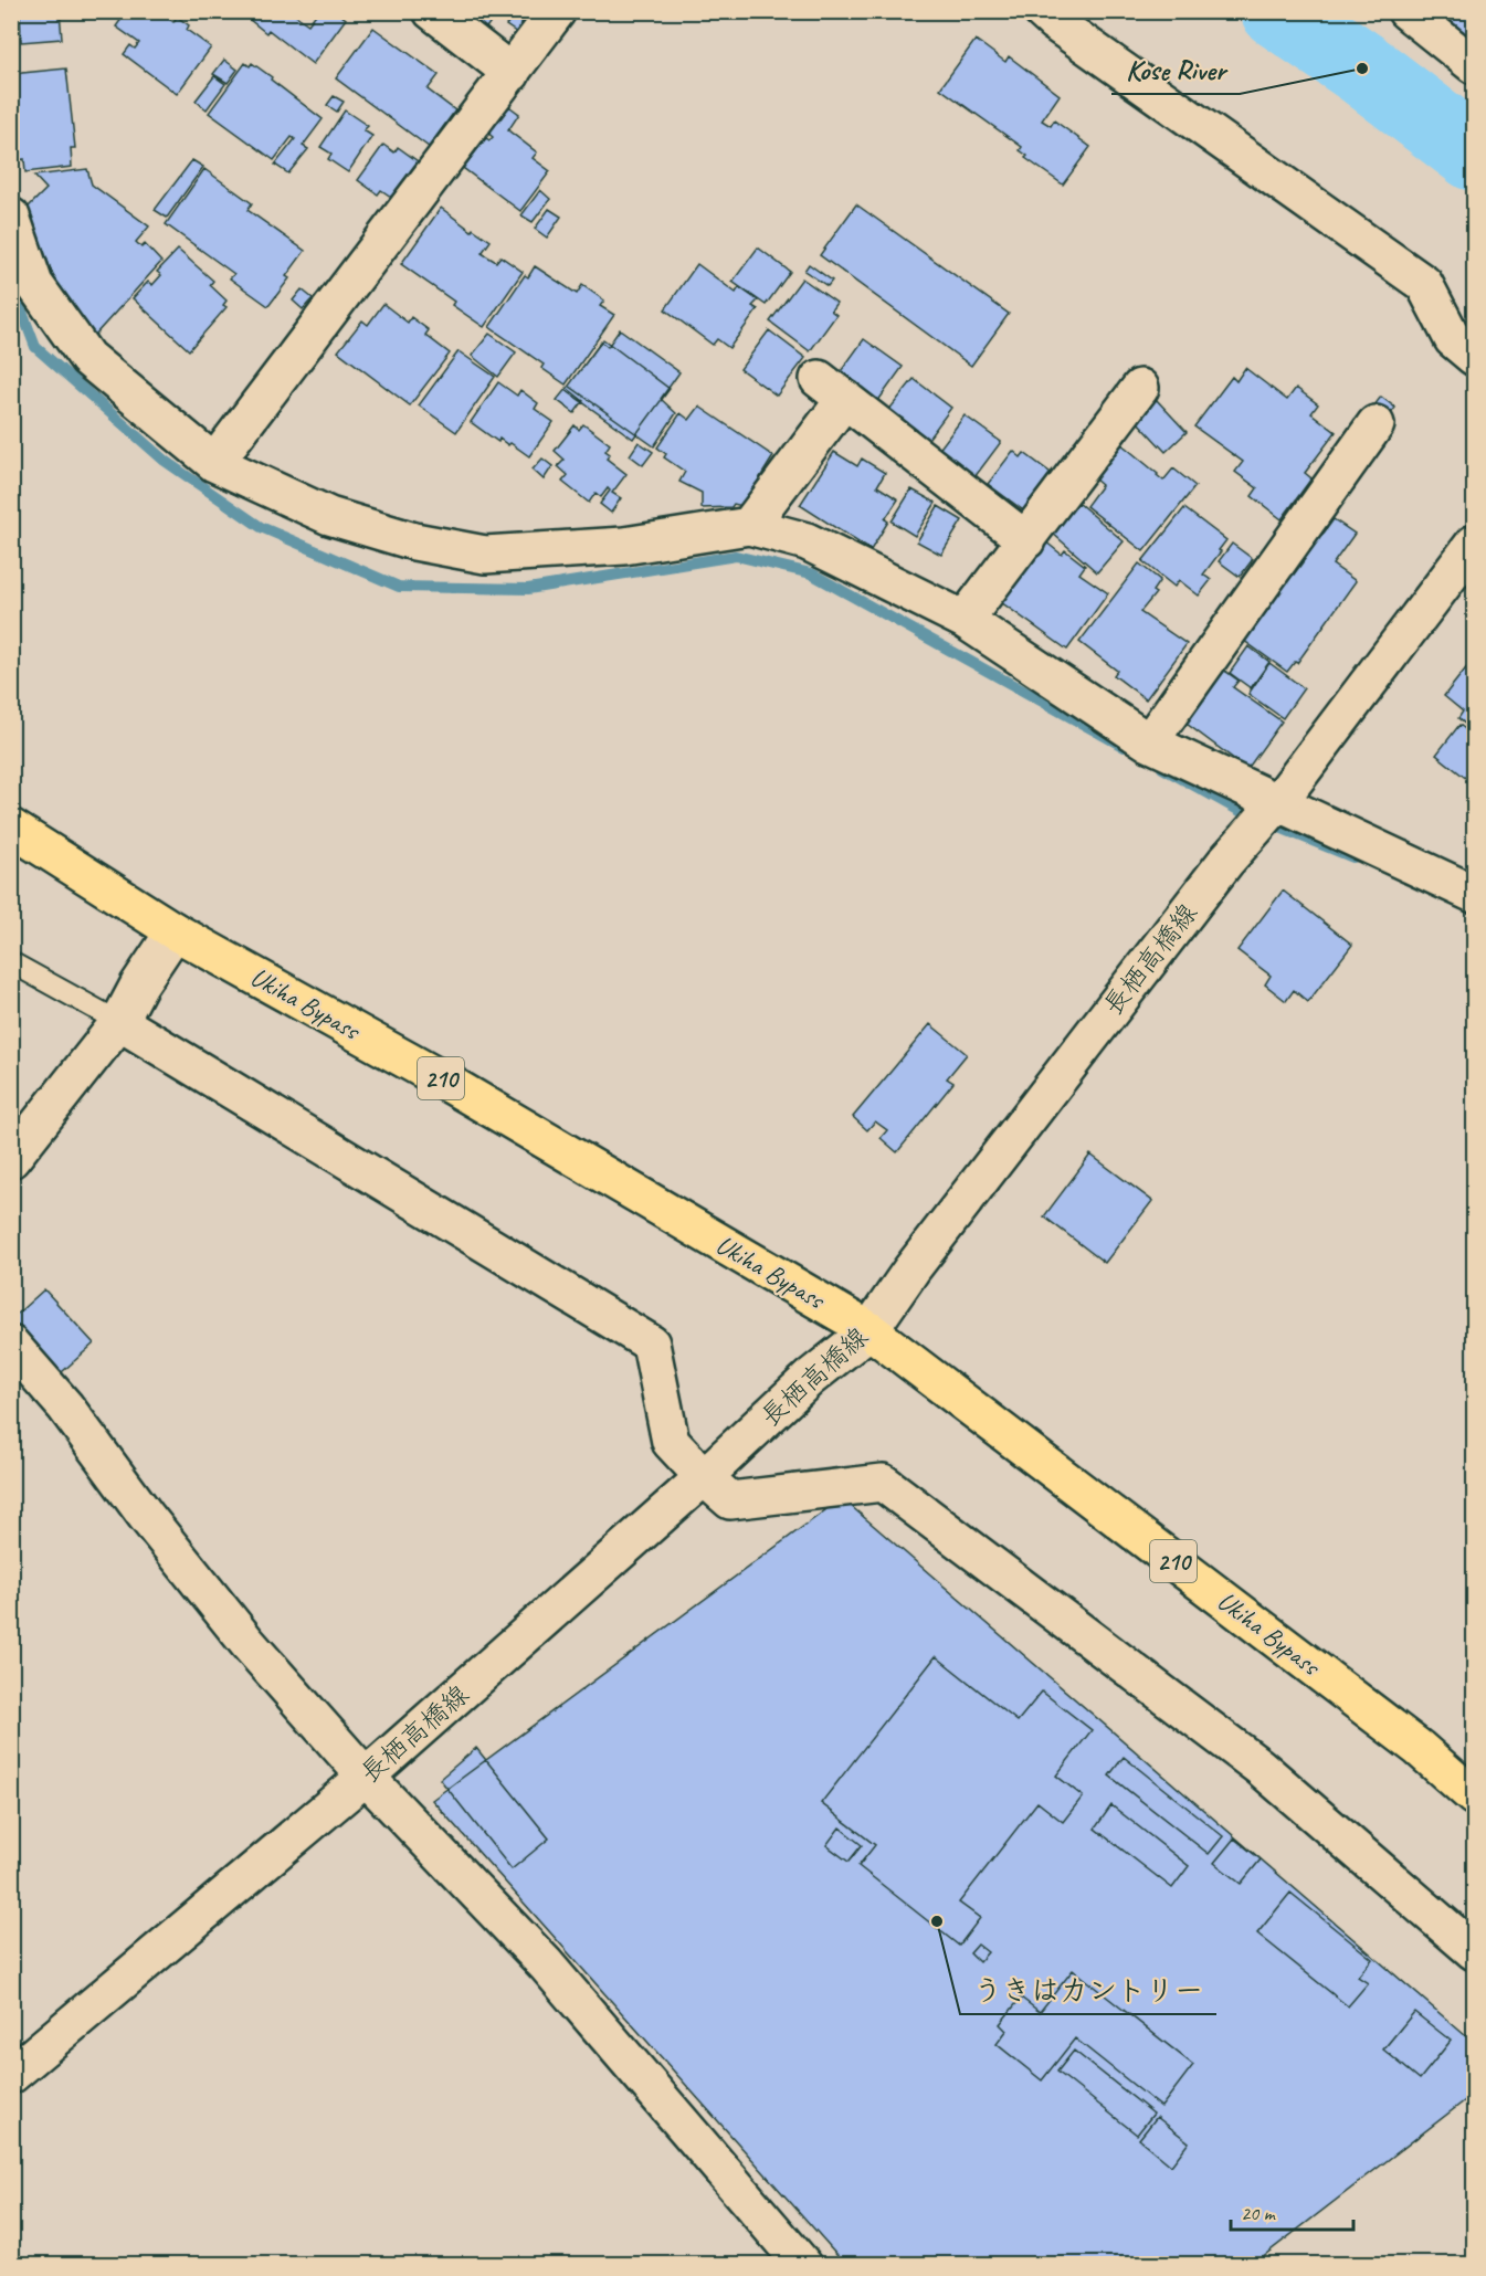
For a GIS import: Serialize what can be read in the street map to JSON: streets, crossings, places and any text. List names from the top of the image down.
{
  "streets": {
    "highway": ["Ukiha Bypass", "210"],
    "street": ["長栖高橋線"]
  },
  "crossings": [
    ["長栖高橋線", "Ukiha Bypass"]
  ],
  "places": ["Kose River", "うきはカントリー"],
  "scale_bar": "20 m"
}
